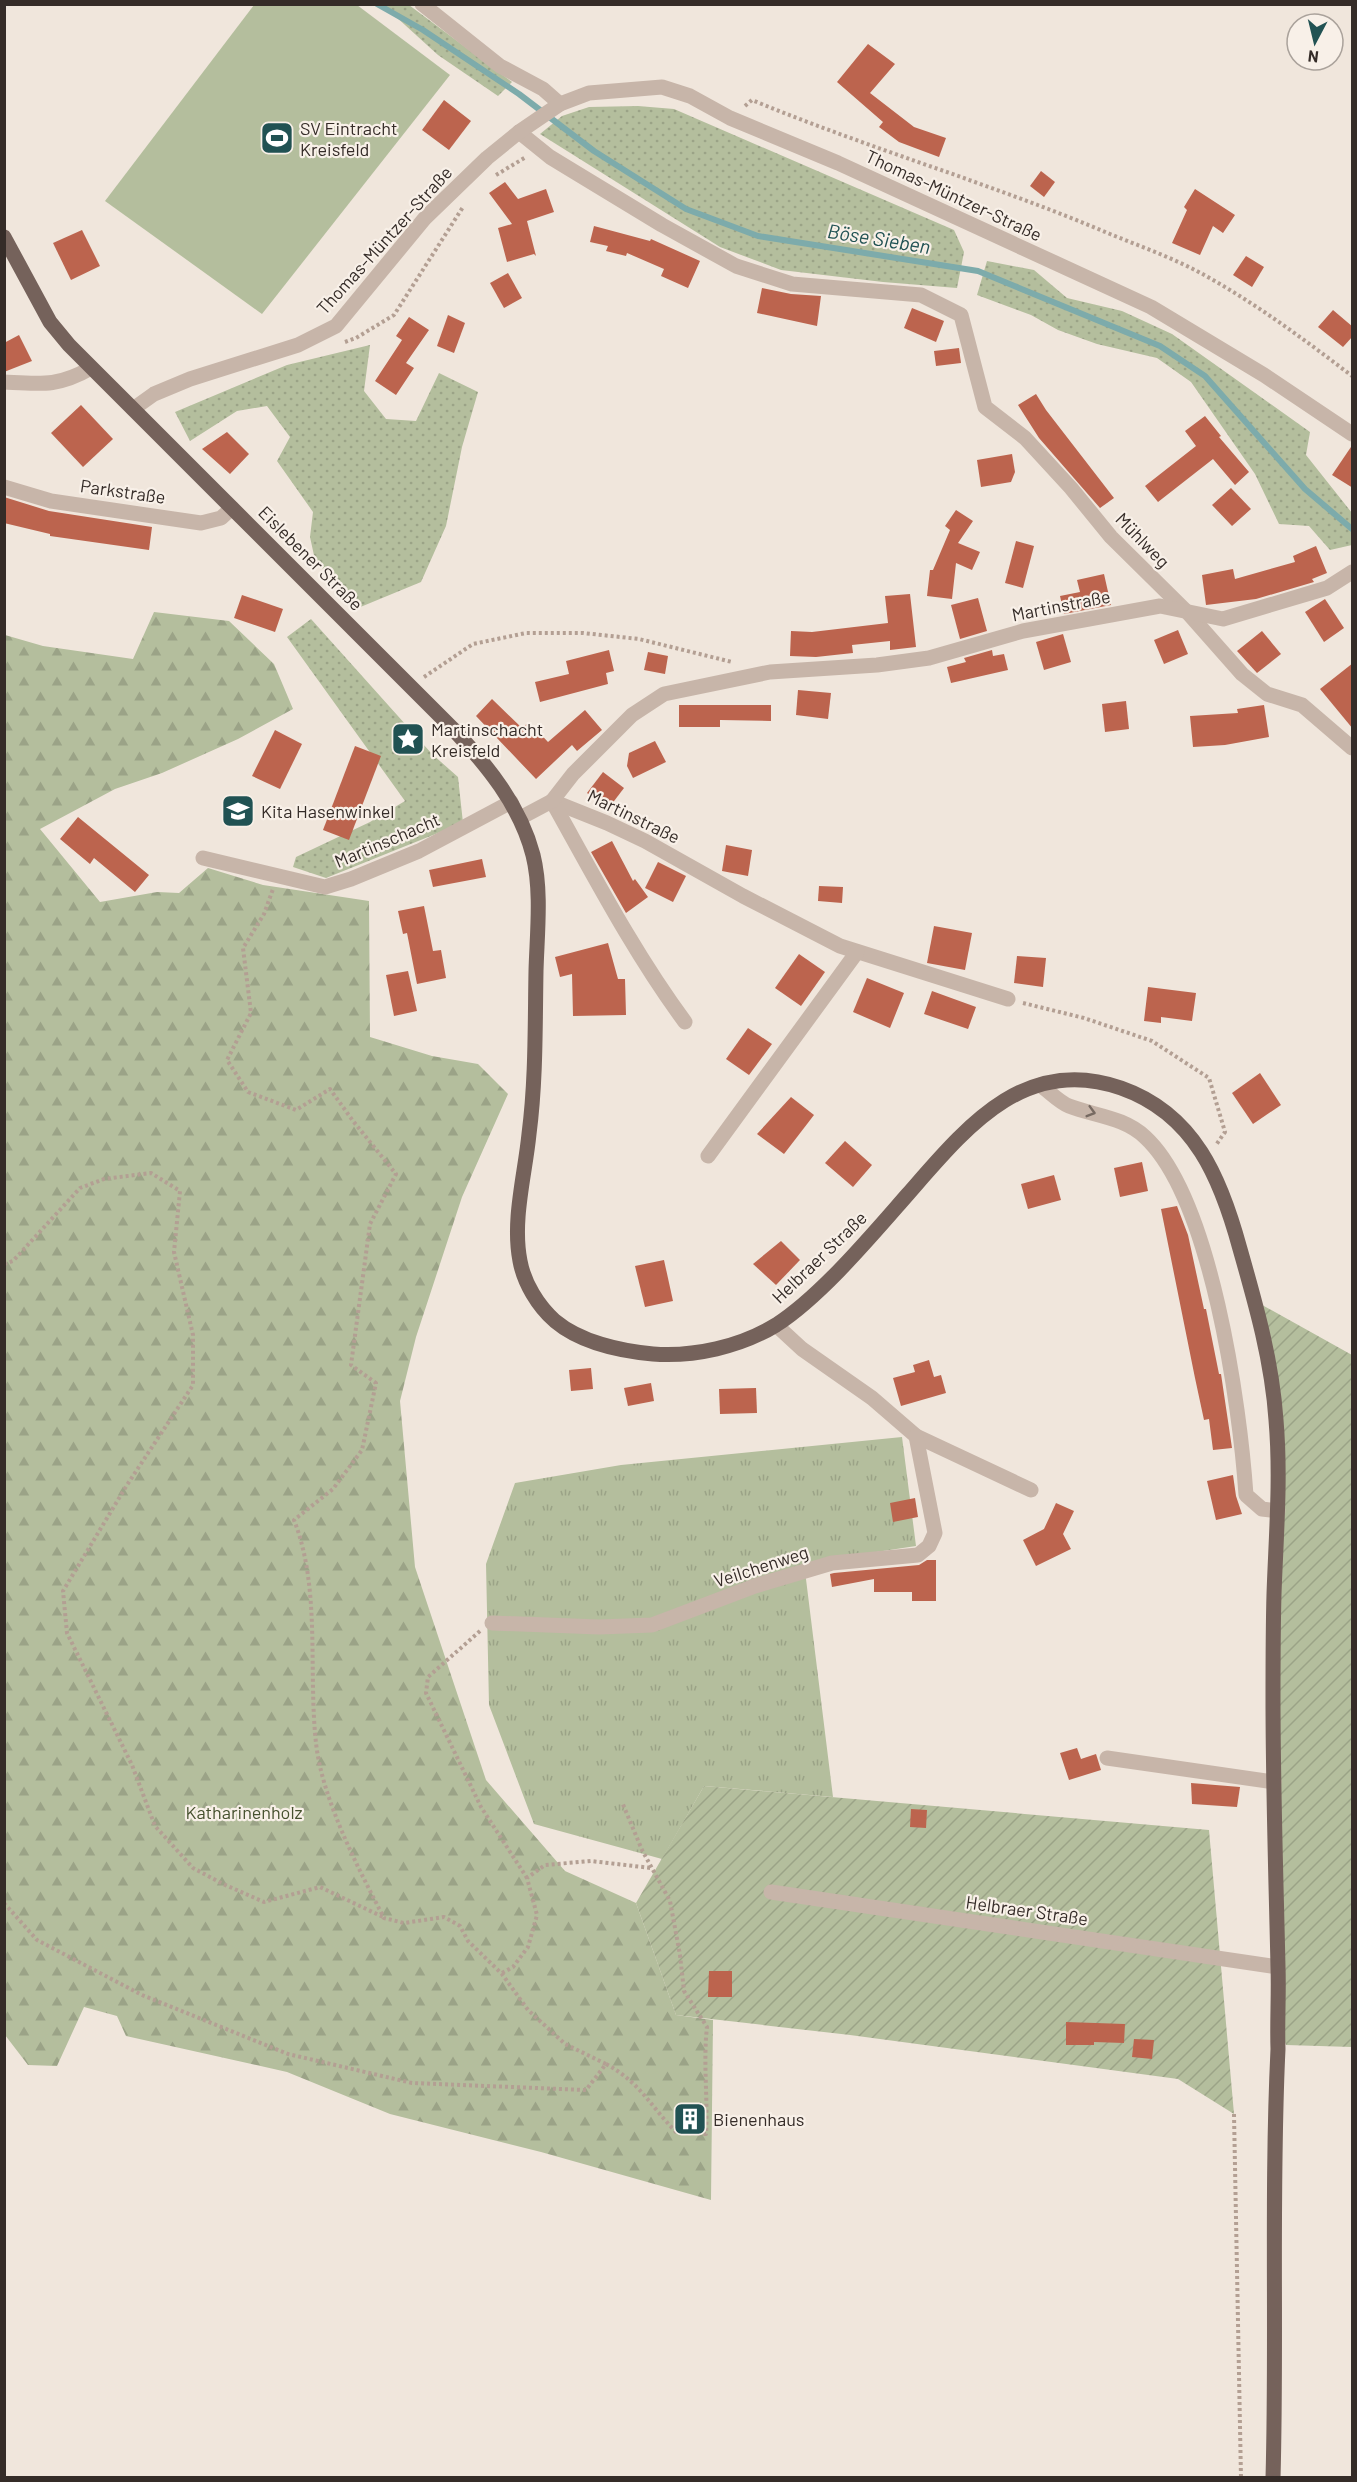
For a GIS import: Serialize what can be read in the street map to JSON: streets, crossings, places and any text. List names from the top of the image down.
{
  "streets": {
    "main road": ["Eislebener Straße", "Helbraer Straße"],
    "street": [
      "Thomas-Müntzer-Straße",
      "Parkstraße",
      "Mühlweg",
      "Martinstraße",
      "Martinschacht",
      "Veilchenweg"
    ]
  },
  "crossings": [
    ["Thomas-Müntzer-Straße", "Eislebener Straße"],
    ["Parkstraße", "Eislebener Straße"],
    ["Mühlweg", "Martinstraße"],
    ["Eislebener Straße", "Martinstraße"],
    ["Eislebener Straße", "Martinschacht"],
    ["Eislebener Straße", "Helbraer Straße"]
  ],
  "water": ["Böse Sieben"],
  "parks": ["Katharinenholz"],
  "places": {
    "sports": ["SV Eintracht Kreisfeld"],
    "place": ["Martinschacht Kreisfeld"],
    "school or university": ["Kita Hasenwinkel"],
    "building": ["Bienenhaus"]
  },
  "north": "bottom"
}
